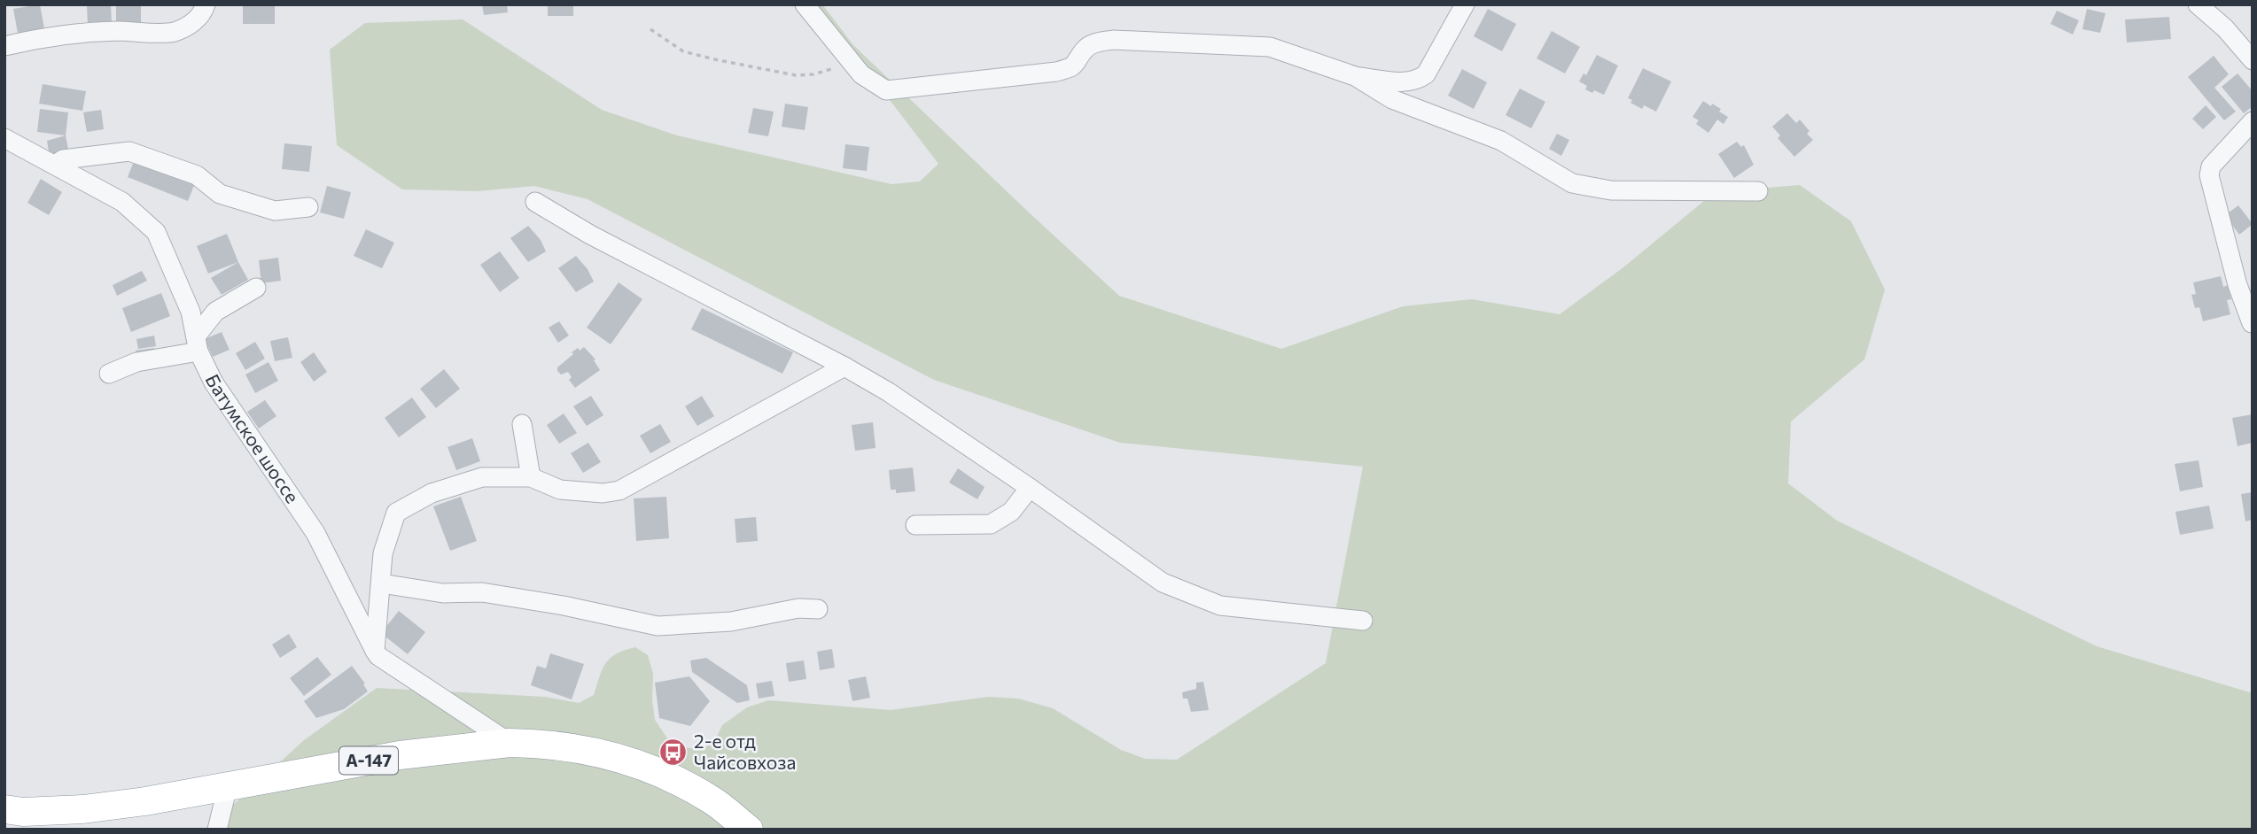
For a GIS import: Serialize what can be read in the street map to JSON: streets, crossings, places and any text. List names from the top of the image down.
{
  "streets": {
    "highway": ["Батумское шоссе", "А-147"]
  },
  "places": {
    "bus stop": ["2-е отд Чайсовхоза"]
  }
}
